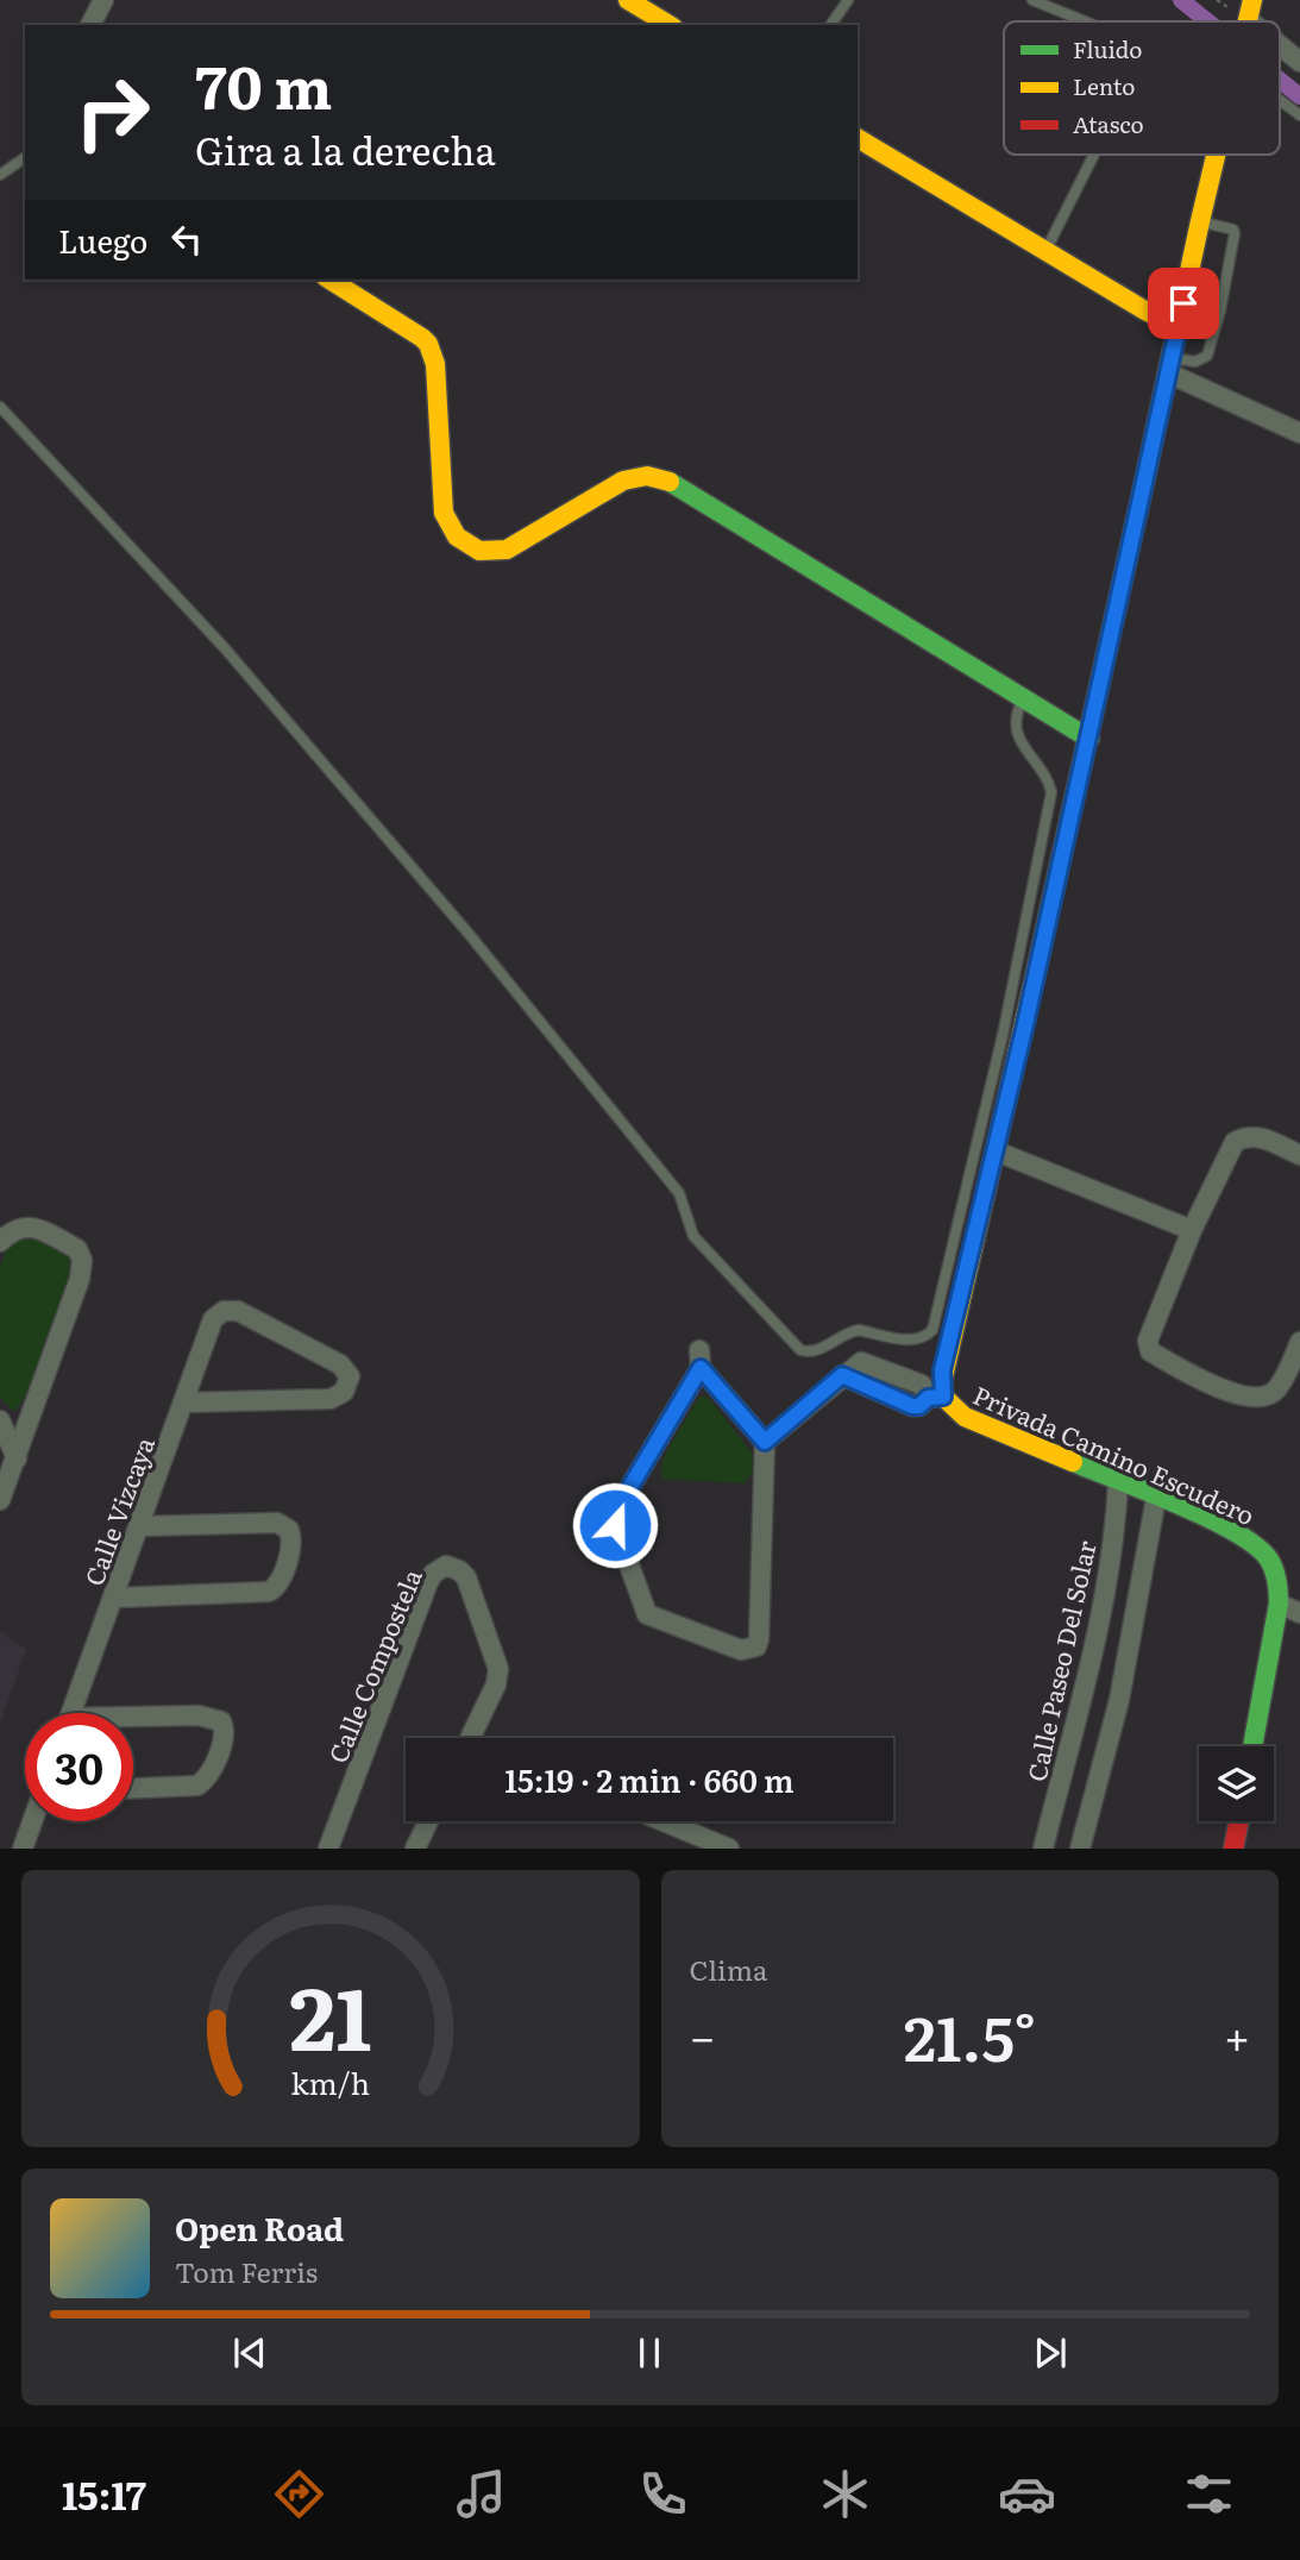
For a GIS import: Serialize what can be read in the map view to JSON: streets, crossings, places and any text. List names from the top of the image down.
{
  "streets": {
    "street": [
      "Privada Camino Escudero",
      "Calle Vizcaya",
      "Calle Paseo Del Solar",
      "Calle Compostela"
    ]
  },
  "crossings": [
    ["Privada Camino Escudero", "Calle Paseo Del Solar"]
  ],
  "legend": ["Fluido", "Lento", "Atasco"],
  "page": {
    "turn": ["70 m", "Gira a la derecha"],
    "then": "Luego",
    "limit": "30",
    "trip": "15:19 · 2 min · 660 m",
    "tile": "Clima",
    "heat": ["−", "21.5°", "+"],
    "song": ["Open Road", "Tom Ferris"],
    "tabs": "15:17",
    "gauge": ["21", "km/h"]
  }
}
